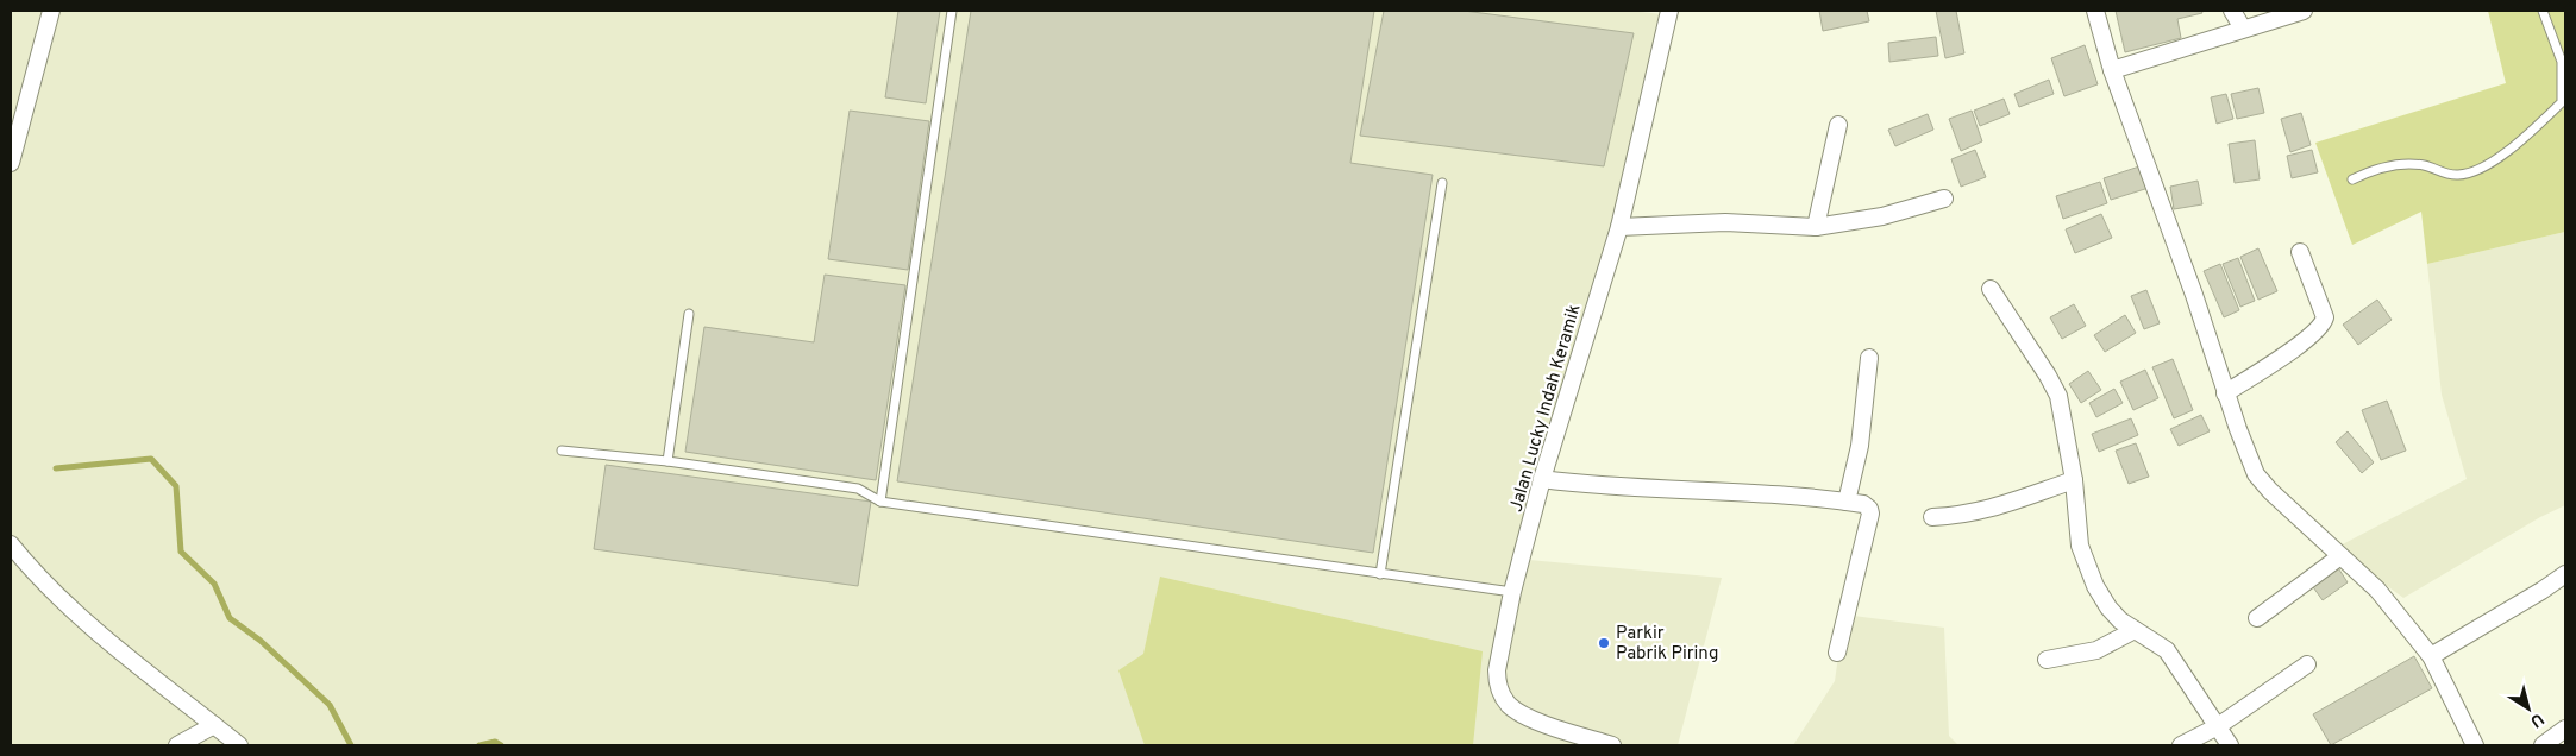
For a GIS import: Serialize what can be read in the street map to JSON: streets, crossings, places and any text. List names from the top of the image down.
{
  "streets": {
    "street": ["Jalan Lucky Indah Keramik"]
  },
  "places": ["Parkir Pabrik Piring"],
  "north": "bottom right"
}
